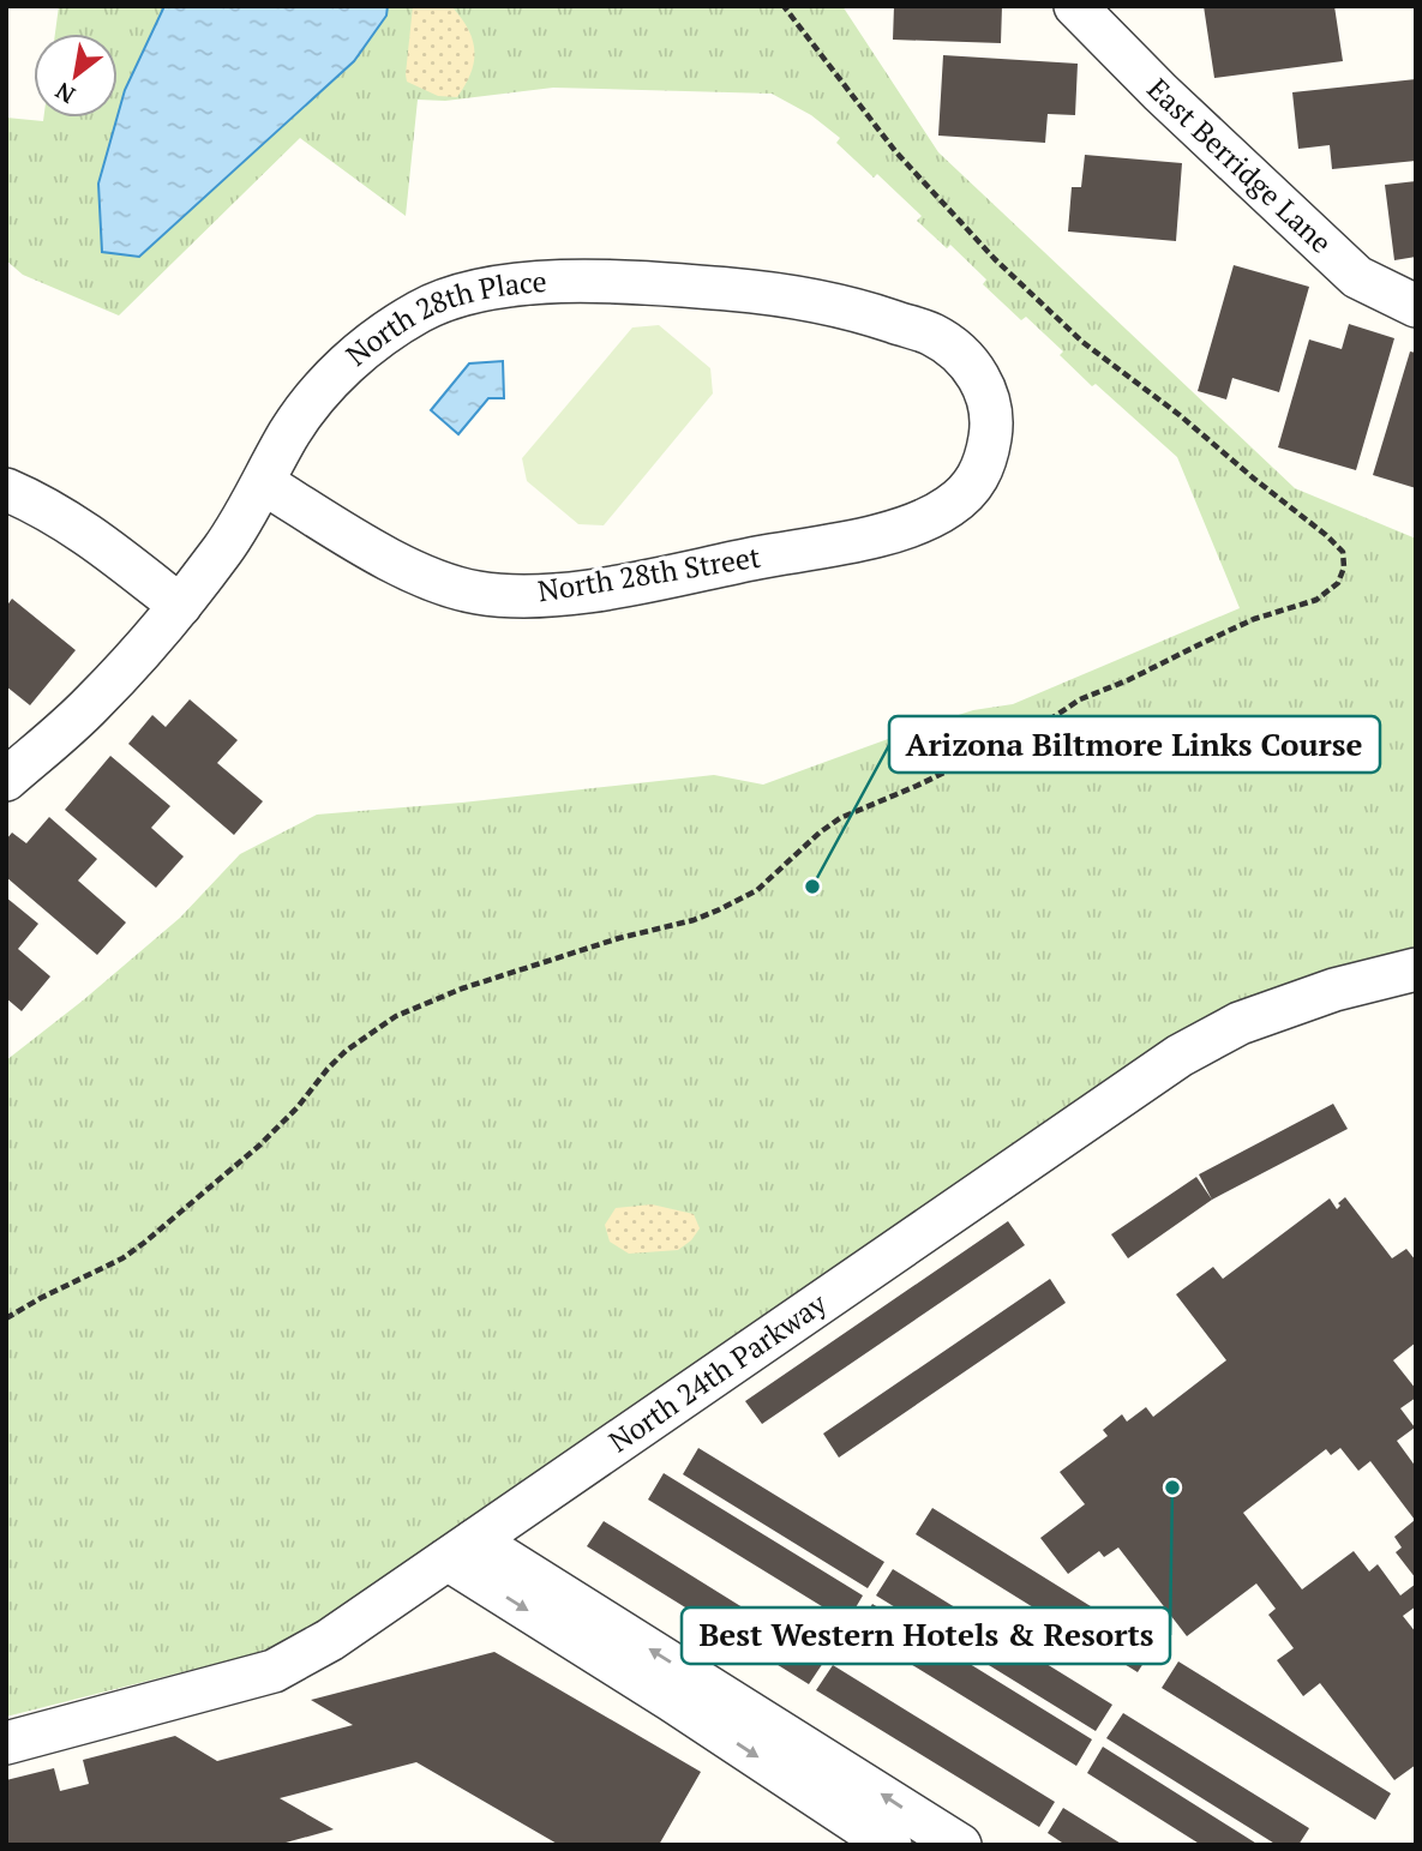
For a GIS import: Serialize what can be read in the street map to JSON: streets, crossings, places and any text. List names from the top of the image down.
{
  "streets": {
    "street": [
      "East Berridge Lane",
      "North 28th Place",
      "North 28th Street",
      "North 24th Parkway"
    ]
  },
  "crossings": [
    ["North 28th Place", "North 28th Street"]
  ],
  "places": ["Arizona Biltmore Links Course", "Best Western Hotels & Resorts"],
  "north": "bottom left"
}
